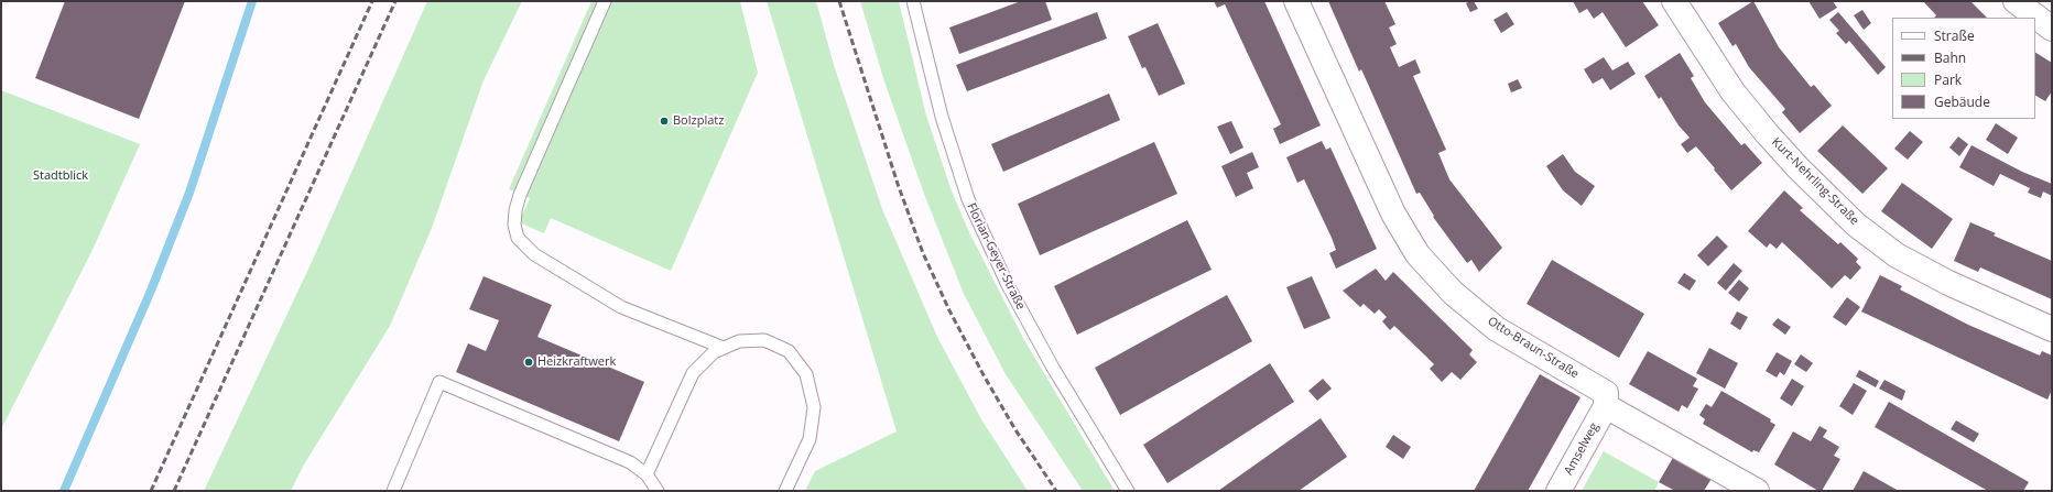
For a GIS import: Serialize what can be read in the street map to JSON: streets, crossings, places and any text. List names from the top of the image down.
{
  "streets": {
    "street": ["Kurt-Nehrling-Straße", "Otto-Braun-Straße", "Amselweg"],
    "lane": ["Florian-Geyer-Straße"]
  },
  "crossings": [
    ["Otto-Braun-Straße", "Amselweg"]
  ],
  "parks": ["Stadtblick"],
  "places": ["Bolzplatz", "Heizkraftwerk"],
  "legend": [
    "Straße",
    "Bahn",
    "Park",
    "Gebäude"
  ]
}
